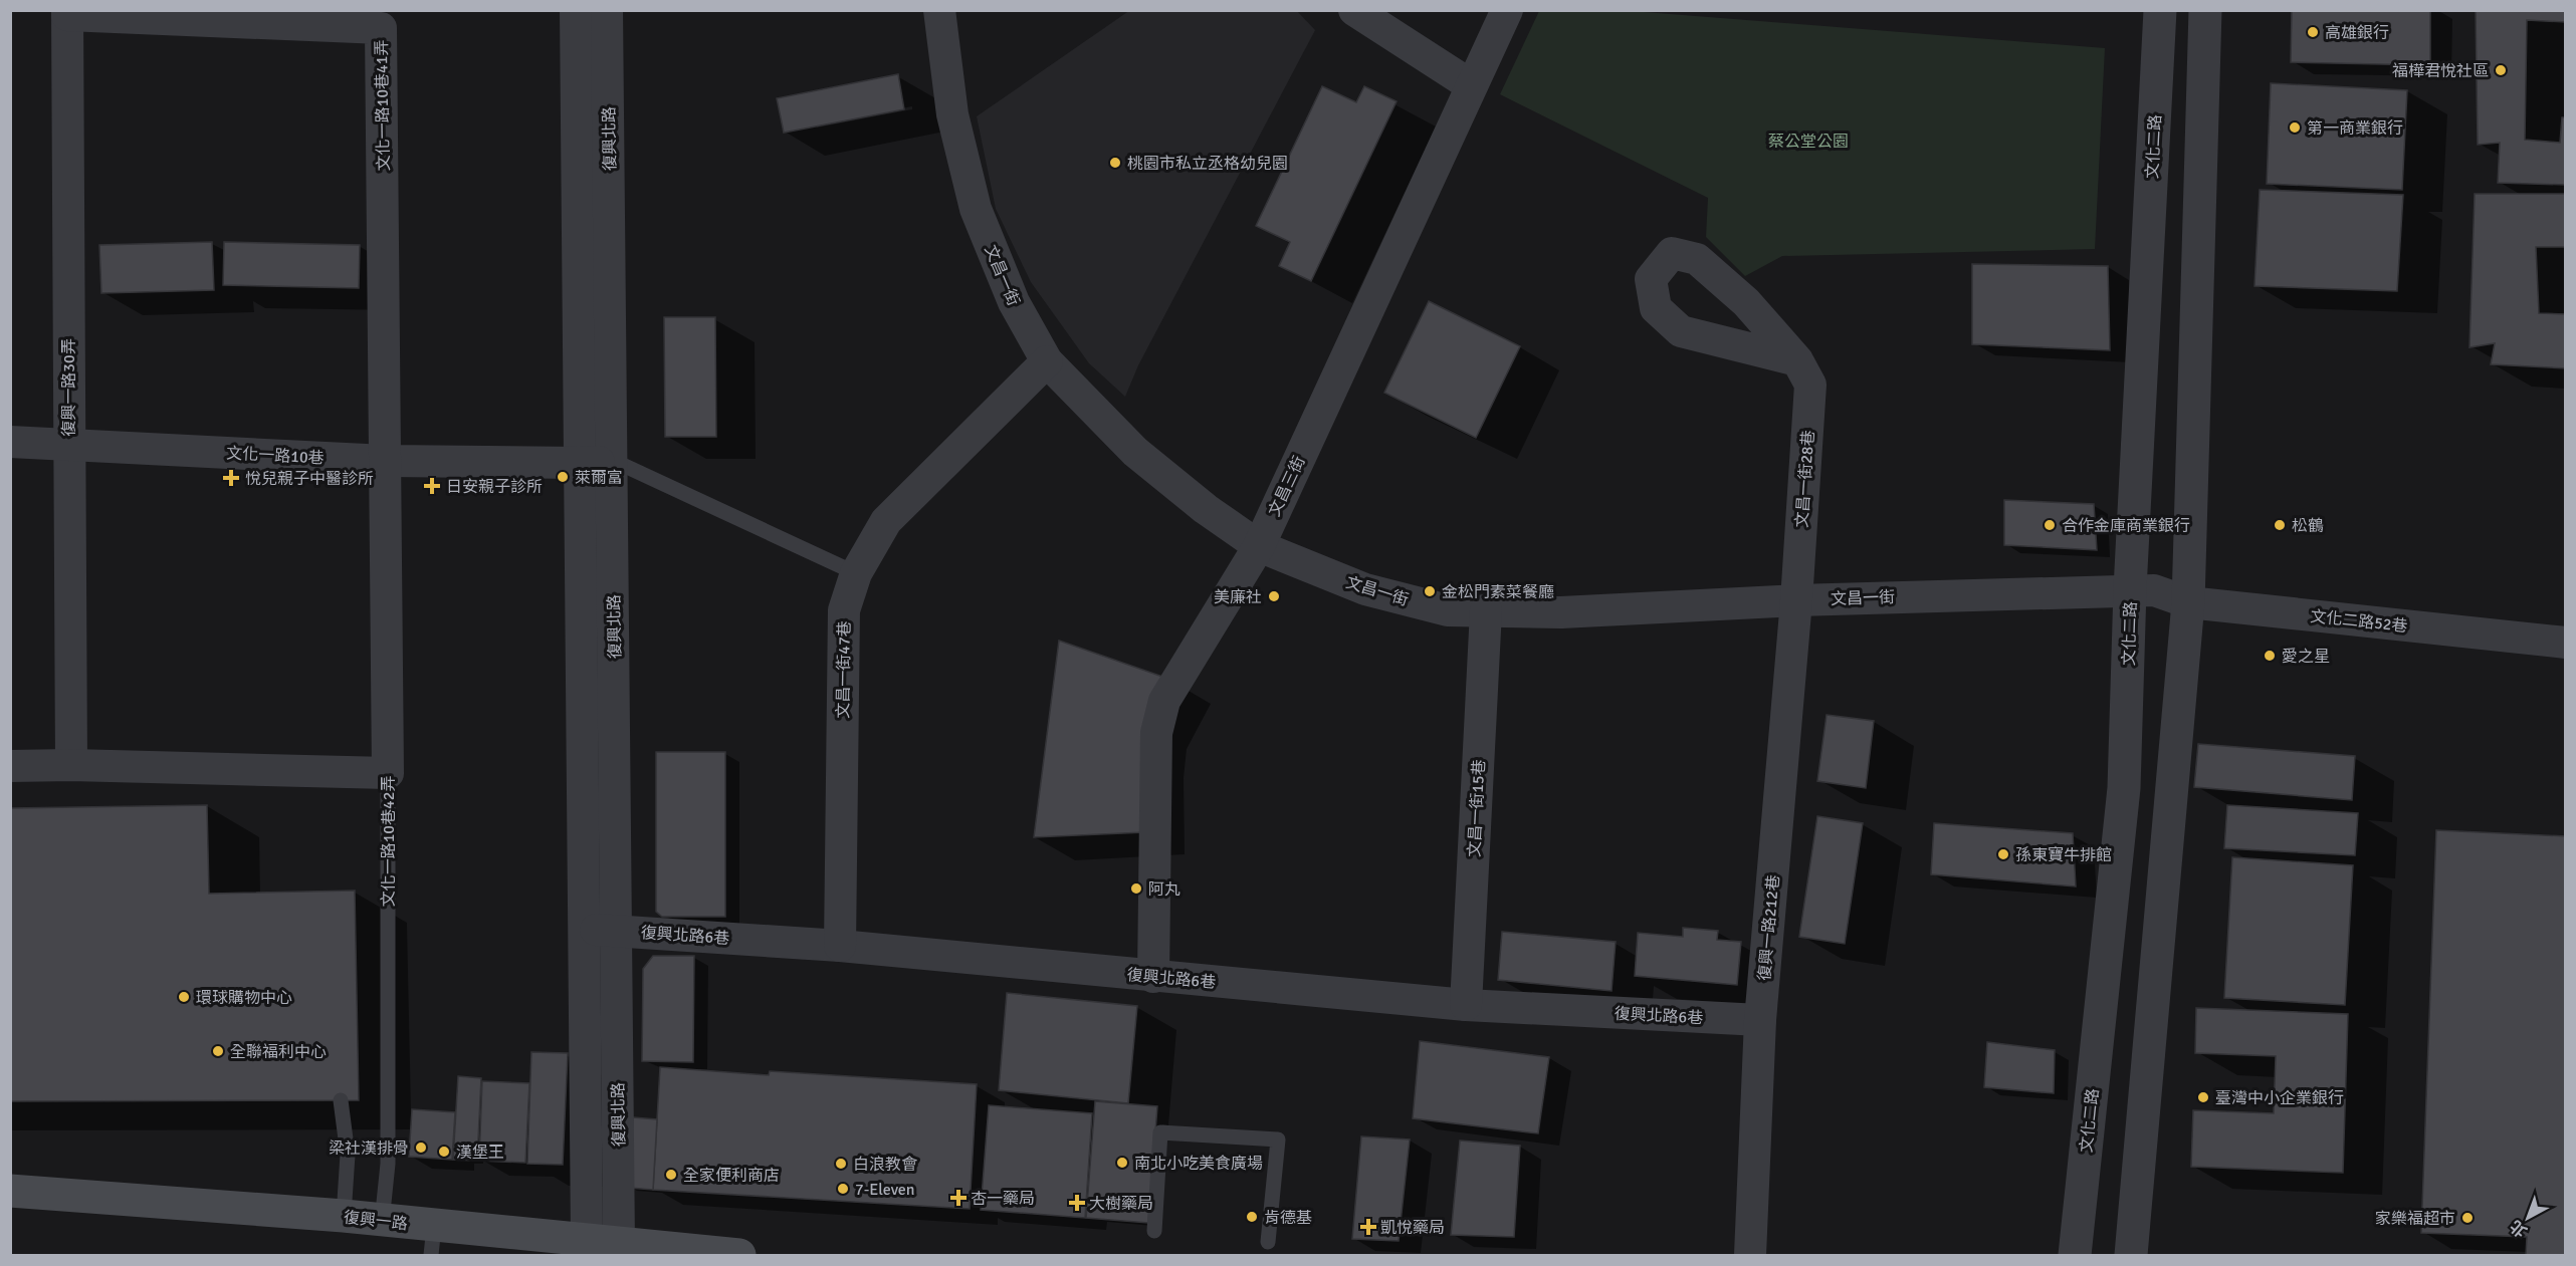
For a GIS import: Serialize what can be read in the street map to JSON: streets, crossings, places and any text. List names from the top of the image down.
{
  "streets": {
    "main road": ["復興一路"],
    "street": [
      "文化一路10巷41弄",
      "復興北路",
      "文化二路",
      "文昌一街",
      "復興一路30弄",
      "文化一路10巷",
      "文昌一街28巷",
      "文昌三街",
      "文化二路52巷",
      "文昌一街47巷",
      "文昌一街15巷",
      "文化一路10巷42弄",
      "復興一路212巷",
      "復興北路6巷"
    ]
  },
  "crossings": [
    ["文化一路10巷41弄", "復興一路30弄"],
    ["文化一路10巷41弄", "文化一路10巷"],
    ["文化一路10巷41弄", "文化一路10巷42弄"],
    ["復興北路", "文化一路10巷"],
    ["復興北路", "復興北路6巷"],
    ["復興北路", "復興一路"],
    ["文化二路", "文昌一街"],
    ["文化二路", "文化二路52巷"],
    ["文昌一街", "文昌一街28巷"],
    ["文昌一街", "文昌三街"],
    ["文昌一街", "文化二路52巷"],
    ["文昌一街", "文昌一街47巷"],
    ["文昌一街", "文昌一街15巷"],
    ["文昌一街", "復興一路212巷"],
    ["復興一路30弄", "文化一路10巷"],
    ["文化一路10巷", "文化一路10巷42弄"],
    ["文昌一街28巷", "復興一路212巷"],
    ["文昌三街", "復興北路6巷"],
    ["文昌一街47巷", "復興北路6巷"],
    ["文昌一街15巷", "復興北路6巷"],
    ["文化一路10巷42弄", "復興一路"],
    ["復興一路212巷", "復興北路6巷"]
  ],
  "parks": ["蔡公堂公園"],
  "places": {
    "other": [
      "高雄銀行",
      "福樺君悅社區",
      "第一商業銀行",
      "桃園市私立丞格幼兒園",
      "萊爾富",
      "合作金庫商業銀行",
      "松鶴",
      "金松門素菜餐廳",
      "美廉社",
      "愛之星",
      "孫東寶牛排館",
      "阿丸",
      "環球購物中心",
      "全聯福利中心",
      "臺灣中小企業銀行",
      "梁社漢排骨",
      "漢堡王",
      "南北小吃美食廣場",
      "白浪教會",
      "全家便利商店",
      "7-Eleven",
      "肯德基",
      "家樂福超市"
    ],
    "health": [
      "悅兒親子中醫診所",
      "日安親子診所",
      "杏一藥局",
      "大樹藥局",
      "凱悅藥局"
    ]
  },
  "north": "bottom left"
}
